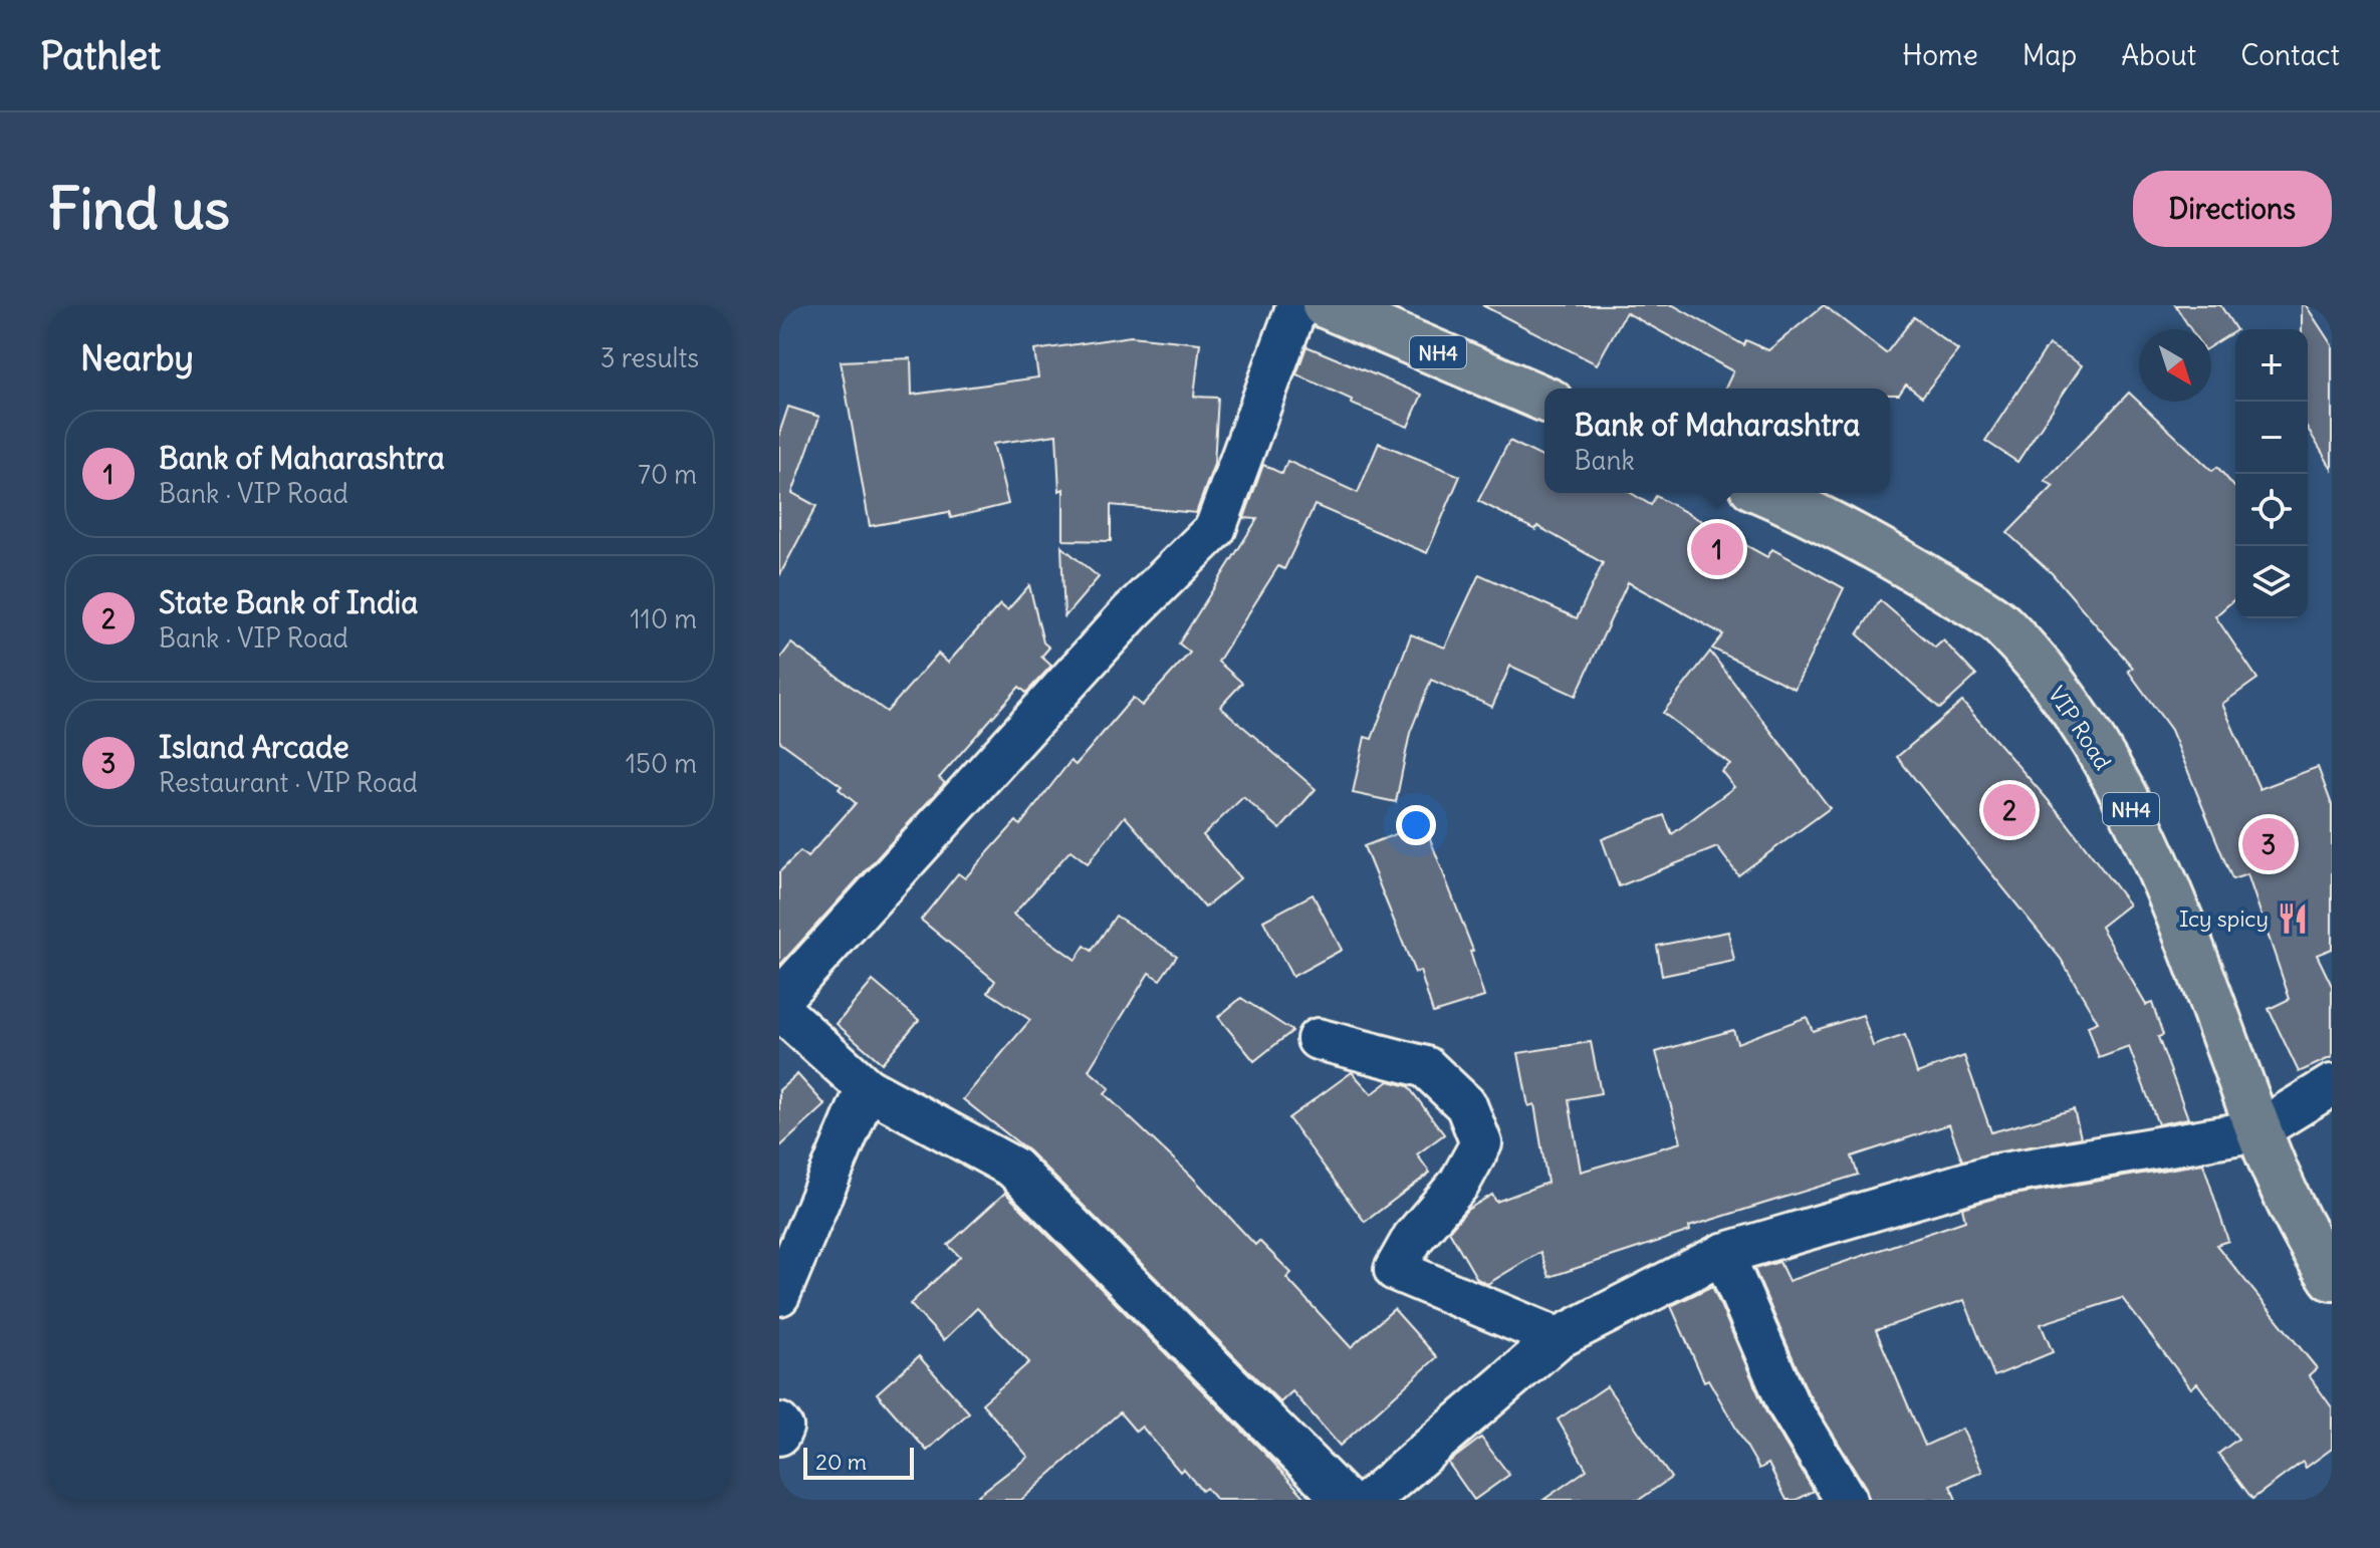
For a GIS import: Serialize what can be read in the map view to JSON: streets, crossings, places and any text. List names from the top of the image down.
{
  "streets": {
    "highway": ["NH4", "VIP Road"]
  },
  "places": {
    "restaurant": ["Icy spicy"]
  },
  "scale_bar": "20 m",
  "north": "bottom right",
  "page": {
    "header": "Pathlet",
    "nav": [
      "Home",
      "Map",
      "About",
      "Contact"
    ],
    "buttons": "Directions",
    "title": "Find us",
    "heading": ["Nearby", "3 results"],
    "map_buttons": ["+", "−"],
    "popup": ["Bank of Maharashtra", "Bank"],
    "list": [
      {
        "mark": "1",
        "name": "Bank of Maharashtra",
        "note": "Bank · VIP Road",
        "value": "70 m"
      },
      {
        "mark": "2",
        "name": "State Bank of India",
        "note": "Bank · VIP Road",
        "value": "110 m"
      },
      {
        "mark": "3",
        "name": "Island Arcade",
        "note": "Restaurant · VIP Road",
        "value": "150 m"
      }
    ],
    "pins": ["1", "2", "3"],
    "scale": "20 m"
  }
}
